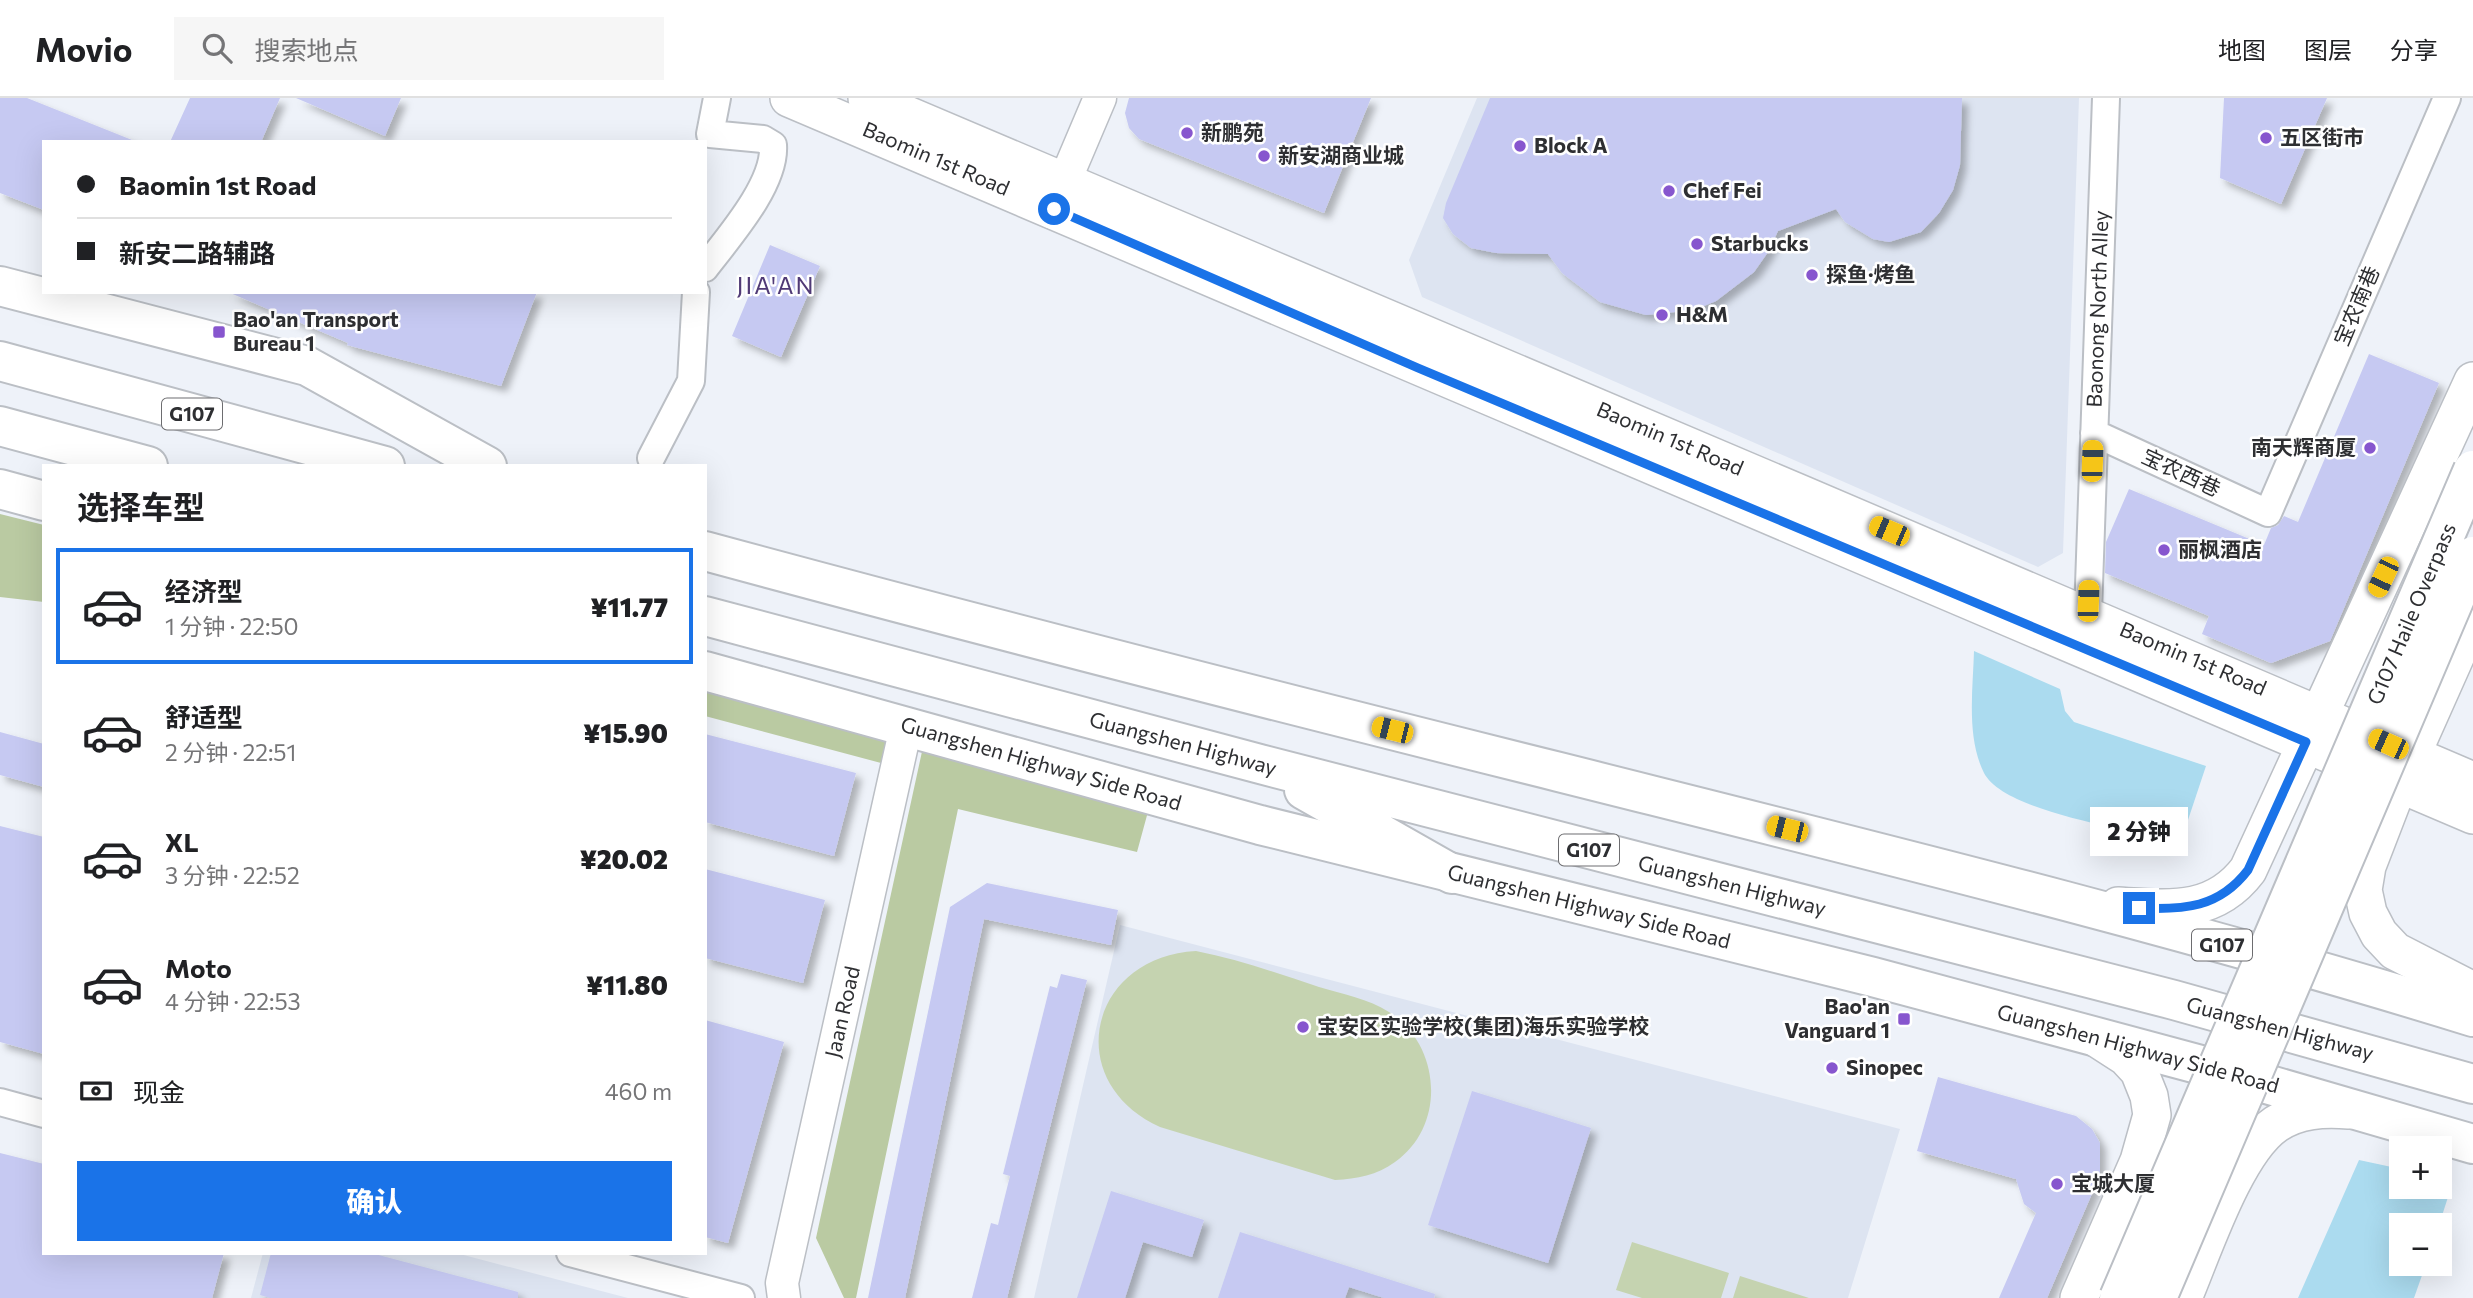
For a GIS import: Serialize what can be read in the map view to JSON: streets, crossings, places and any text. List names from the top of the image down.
{
  "streets": {
    "main road": [
      "Baomin 1st Road",
      "G107",
      "G107 Haile Overpass",
      "Guangshen Highway",
      "Guangshen Highway Side Road"
    ],
    "street": [
      "宝农南巷",
      "Baonong North Alley",
      "宝农西巷",
      "Jaan Road"
    ]
  },
  "crossings": [
    ["Baomin 1st Road", "Baonong North Alley"],
    ["宝农南巷", "宝农西巷"],
    ["Baonong North Alley", "宝农西巷"],
    ["Guangshen Highway Side Road", "Jaan Road"]
  ],
  "districts": ["JIA'AN"],
  "places": {
    "other": [
      "新鹏苑",
      "五区街市",
      "Block A",
      "新安湖商业城",
      "Chef Fei",
      "Starbucks",
      "探鱼·烤鱼",
      "H&M",
      "南天辉商厦",
      "丽枫酒店",
      "宝安区实验学校(集团)海乐实验学校",
      "Sinopec",
      "宝城大厦"
    ],
    "transit": ["Bao'an Transport Bureau 1", "Bao'an Vanguard 1"]
  },
  "page": {
    "header": "Movio",
    "search": "搜索地点",
    "nav": ["地图", "图层", "分享"],
    "banner": ["Baomin 1st Road", "新安二路辅路"],
    "heading": "选择车型",
    "list": [
      {
        "name": "经济型",
        "note": "1 分钟 · 22:50",
        "value": "¥11.77"
      },
      {
        "name": "舒适型",
        "note": "2 分钟 · 22:51",
        "value": "¥15.90"
      },
      {
        "name": "XL",
        "note": "3 分钟 · 22:52",
        "value": "¥20.02"
      },
      {
        "name": "Moto",
        "note": "4 分钟 · 22:53",
        "value": "¥11.80"
      }
    ],
    "bubble": "2 分钟",
    "pay": ["现金", "460 m"],
    "map_buttons": ["+", "−"],
    "buttons": "确认"
  }
}
